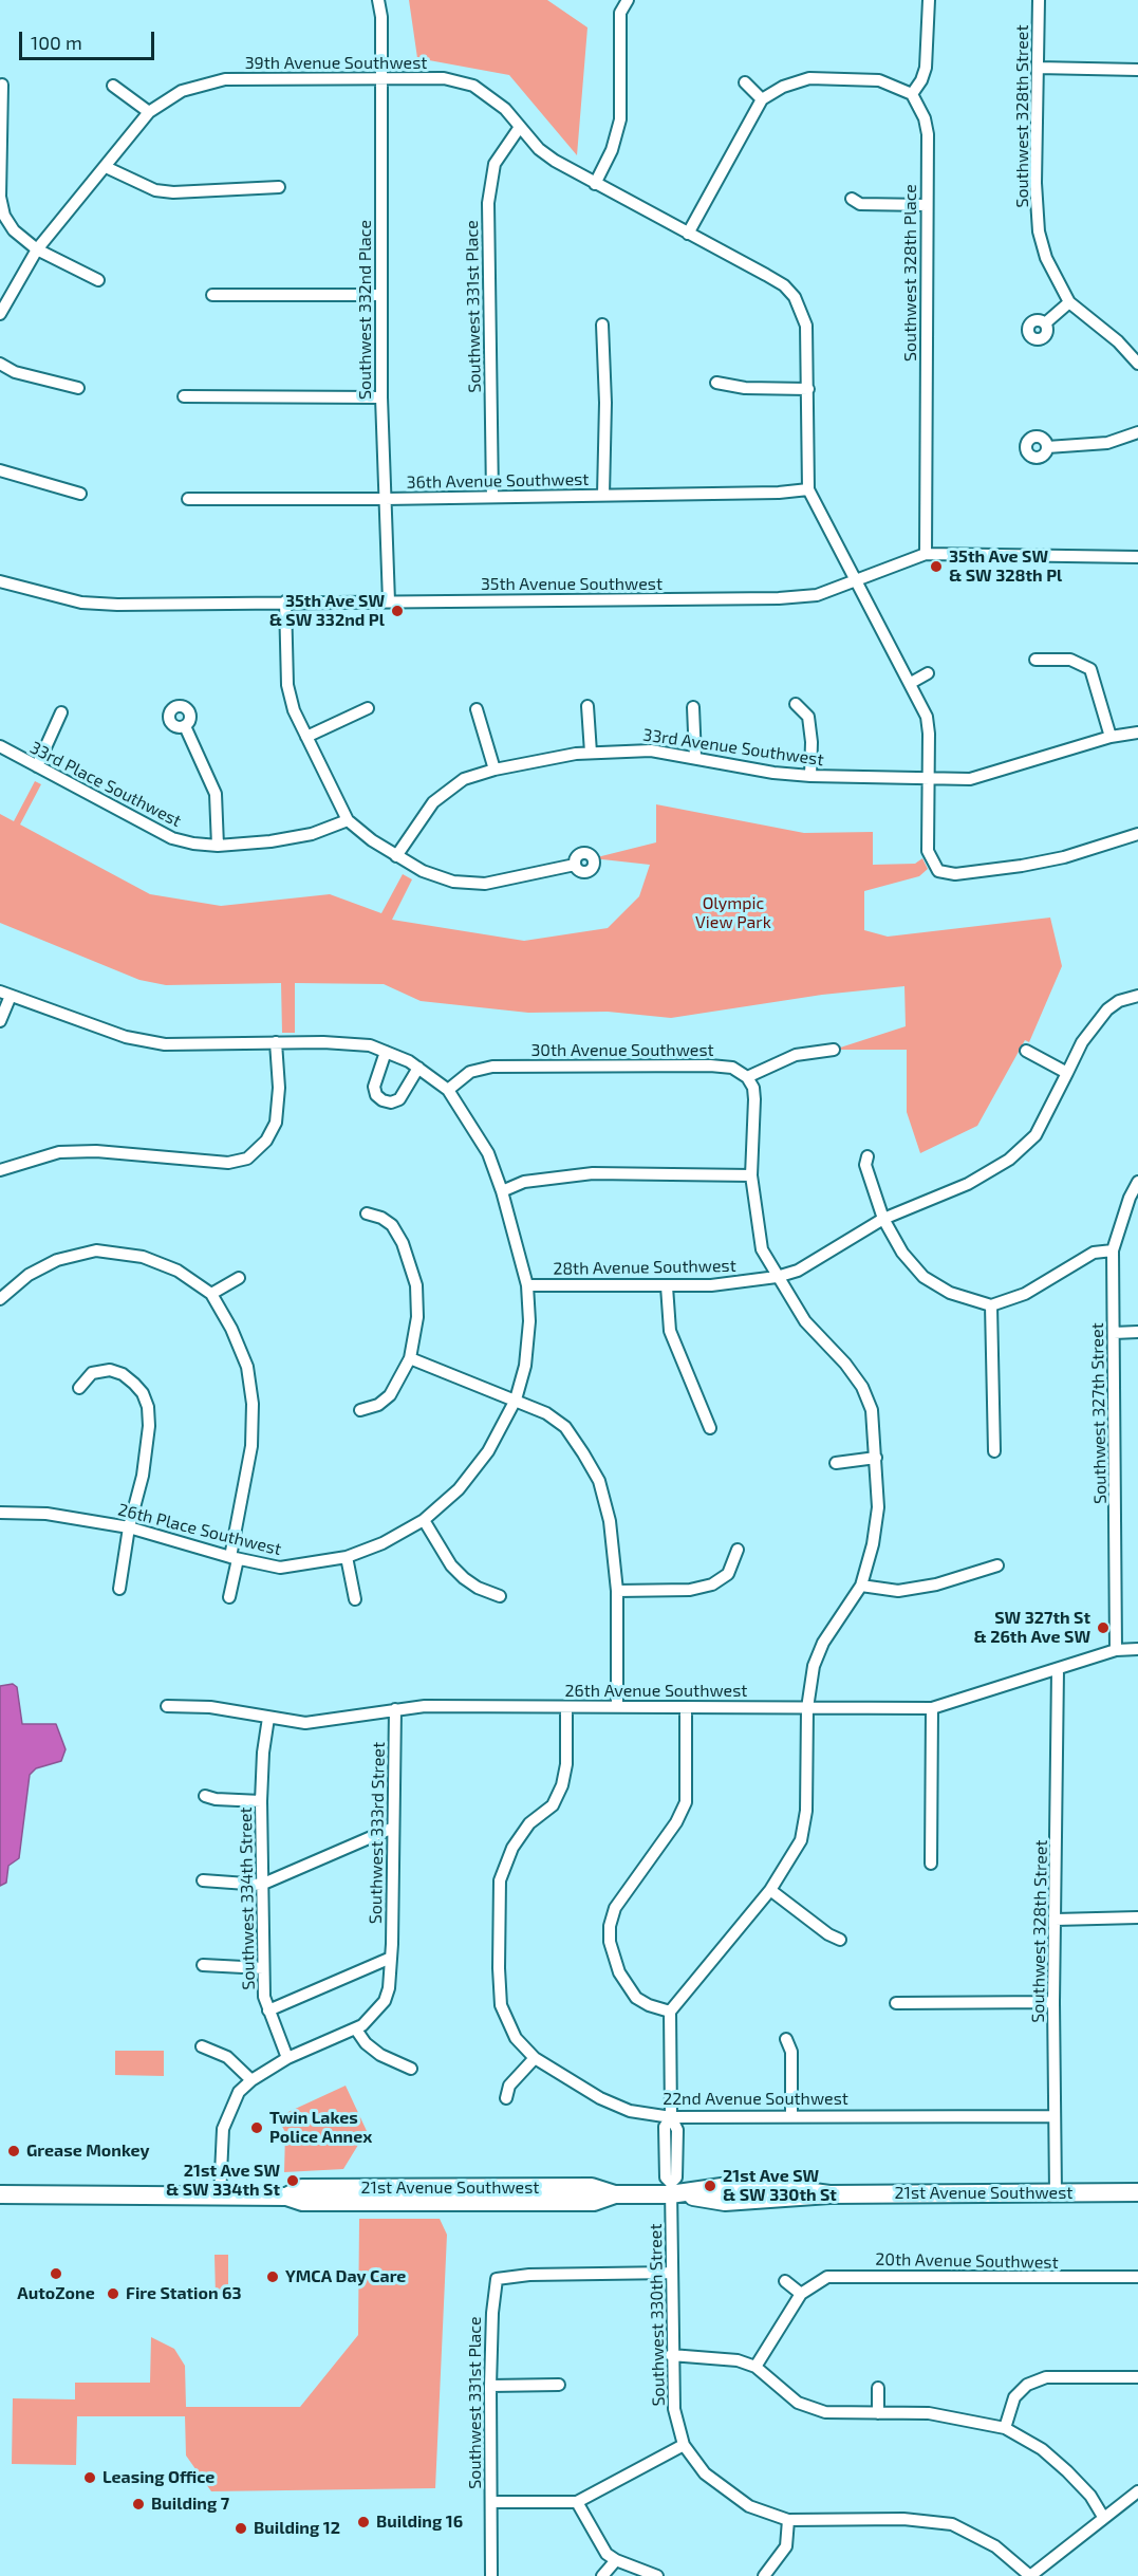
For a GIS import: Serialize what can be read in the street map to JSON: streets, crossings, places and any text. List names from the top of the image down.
{
  "streets": {
    "main road": ["21st Avenue Southwest"],
    "street": [
      "39th Avenue Southwest",
      "Southwest 328th Street",
      "Southwest 328th Place",
      "Southwest 331st Place",
      "Southwest 332nd Place",
      "36th Avenue Southwest",
      "35th Avenue Southwest",
      "33rd Avenue Southwest",
      "33rd Place Southwest",
      "30th Avenue Southwest",
      "28th Avenue Southwest",
      "Southwest 327th Street",
      "26th Place Southwest",
      "26th Avenue Southwest",
      "Southwest 333rd Street",
      "Southwest 334th Street",
      "22nd Avenue Southwest",
      "20th Avenue Southwest",
      "Southwest 330th Street"
    ]
  },
  "crossings": [
    ["39th Avenue Southwest", "Southwest 331st Place"],
    ["39th Avenue Southwest", "Southwest 332nd Place"],
    ["Southwest 328th Street", "26th Avenue Southwest"],
    ["Southwest 328th Street", "22nd Avenue Southwest"],
    ["Southwest 328th Street", "21st Avenue Southwest"],
    ["Southwest 328th Place", "35th Avenue Southwest"],
    ["Southwest 331st Place", "36th Avenue Southwest"],
    ["Southwest 331st Place", "Southwest 330th Street"],
    ["Southwest 332nd Place", "36th Avenue Southwest"],
    ["Southwest 332nd Place", "35th Avenue Southwest"],
    ["Southwest 327th Street", "26th Avenue Southwest"],
    ["26th Avenue Southwest", "Southwest 333rd Street"],
    ["26th Avenue Southwest", "Southwest 334th Street"],
    ["26th Avenue Southwest", "22nd Avenue Southwest"],
    ["Southwest 333rd Street", "Southwest 334th Street"],
    ["22nd Avenue Southwest", "Southwest 330th Street"],
    ["21st Avenue Southwest", "Southwest 330th Street"]
  ],
  "parks": ["Olympic View Park"],
  "places": [
    "35th Ave SW & SW 328th Pl",
    "35th Ave SW & SW 332nd Pl",
    "SW 327th St & 26th Ave SW",
    "Twin Lakes Police Annex",
    "Grease Monkey",
    "21st Ave SW & SW 334th St",
    "21st Ave SW & SW 330th St",
    "AutoZone",
    "YMCA Day Care",
    "Fire Station 63",
    "Leasing Office",
    "Building 7",
    "Building 16",
    "Building 12"
  ],
  "scale_bar": "100 m"
}
